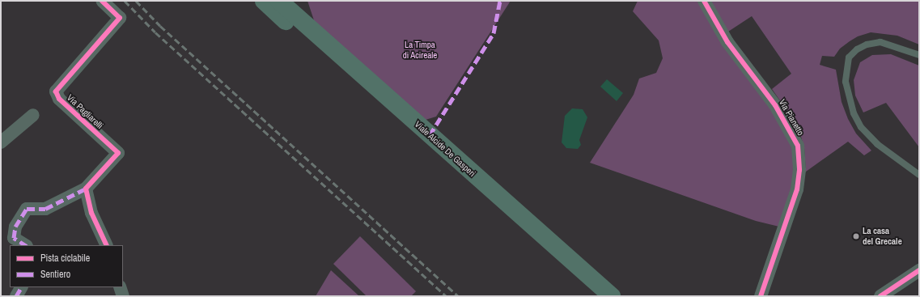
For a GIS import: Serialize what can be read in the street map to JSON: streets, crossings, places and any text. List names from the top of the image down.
{
  "streets": {
    "main road": ["Viale Alcide De Gasperi"],
    "street": ["Via Pagliarelli", "Via Pianetto"]
  },
  "parks": ["La Timpa di Acireale"],
  "places": ["La casa del Grecale"],
  "legend": ["Pista ciclabile", "Sentiero"]
}
